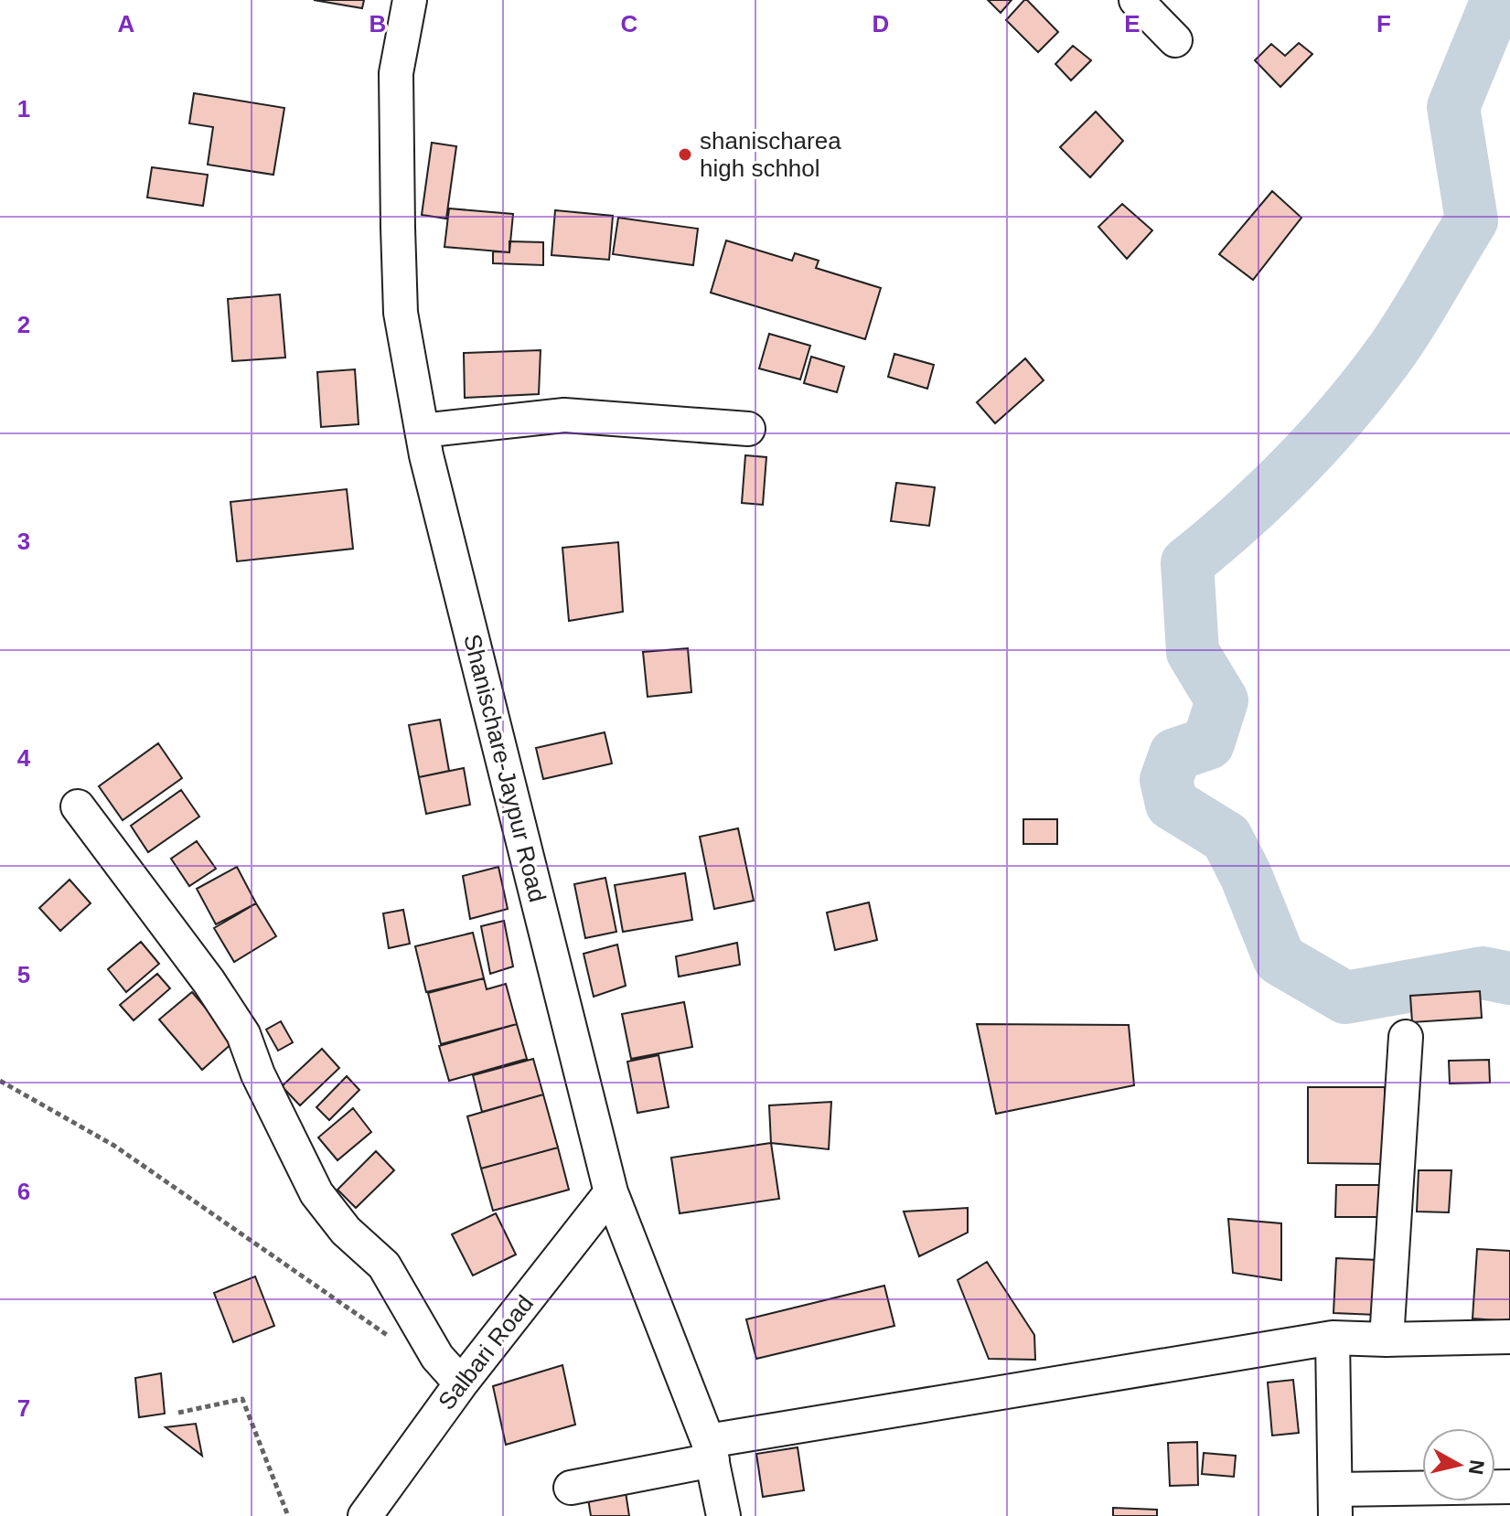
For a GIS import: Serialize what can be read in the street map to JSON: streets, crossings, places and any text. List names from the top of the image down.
{
  "streets": {
    "street": ["Shanischare-Jaypur Road", "Salbari Road"]
  },
  "crossings": [
    ["Shanischare-Jaypur Road", "Salbari Road"]
  ],
  "places": ["shanischarea high schhol"],
  "north": "right",
  "grid": {
    "columns": [
      "A",
      "B",
      "C",
      "D",
      "E",
      "F"
    ],
    "rows": [
      "1",
      "2",
      "3",
      "4",
      "5",
      "6",
      "7"
    ]
  }
}
